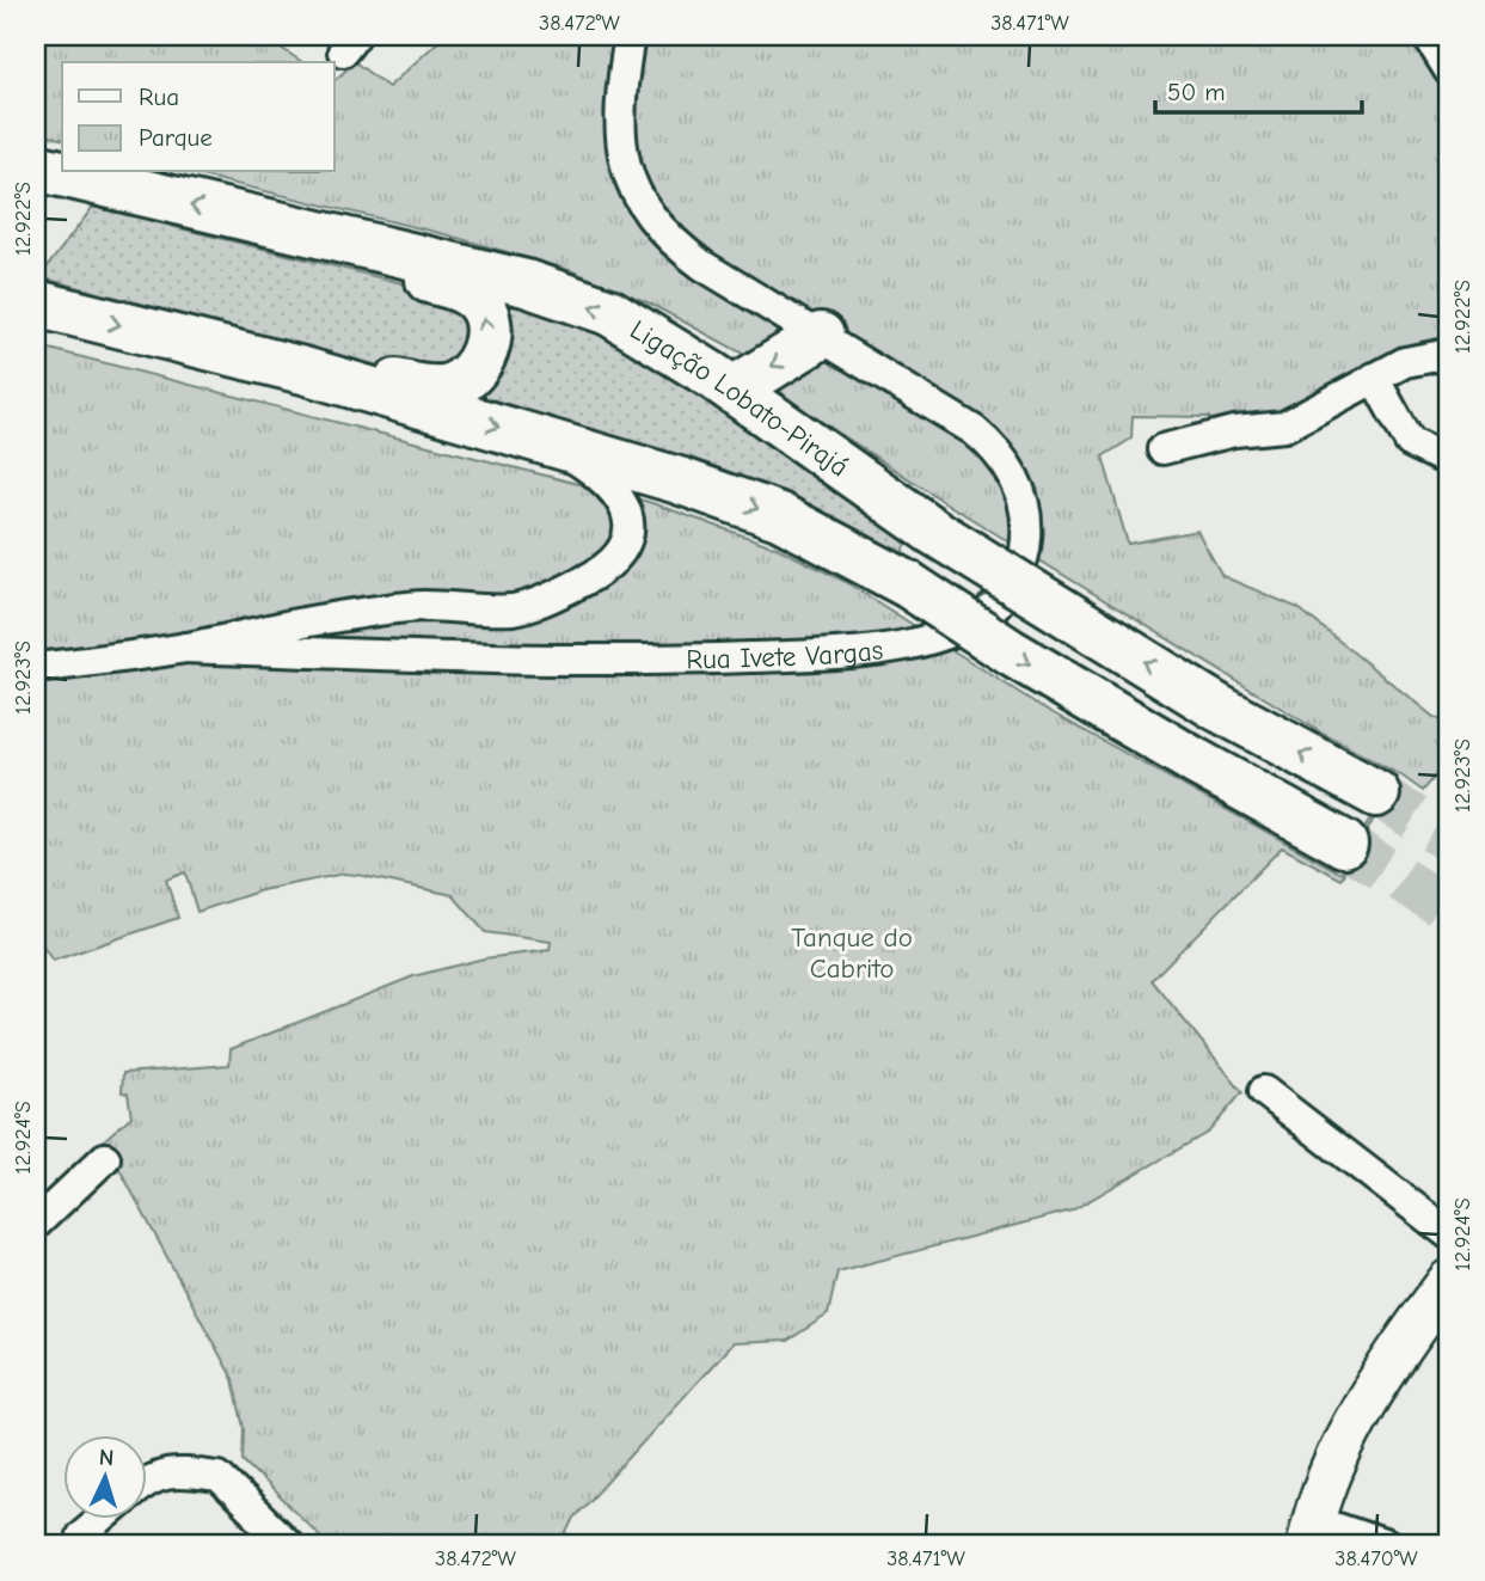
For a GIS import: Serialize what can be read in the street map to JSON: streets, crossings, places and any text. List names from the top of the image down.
{
  "streets": {
    "main road": ["Ligação Lobato-Pirajá"],
    "street": ["Rua Ivete Vargas"]
  },
  "parks": ["Tanque do Cabrito"],
  "legend": ["Rua", "Parque"],
  "scale_bar": "50 m",
  "north": "top",
  "coordinates": [
    "38.472°W",
    "38.471°W",
    "12.922°S",
    "12.923°S",
    "12.924°S",
    "38.470°W"
  ]
}
